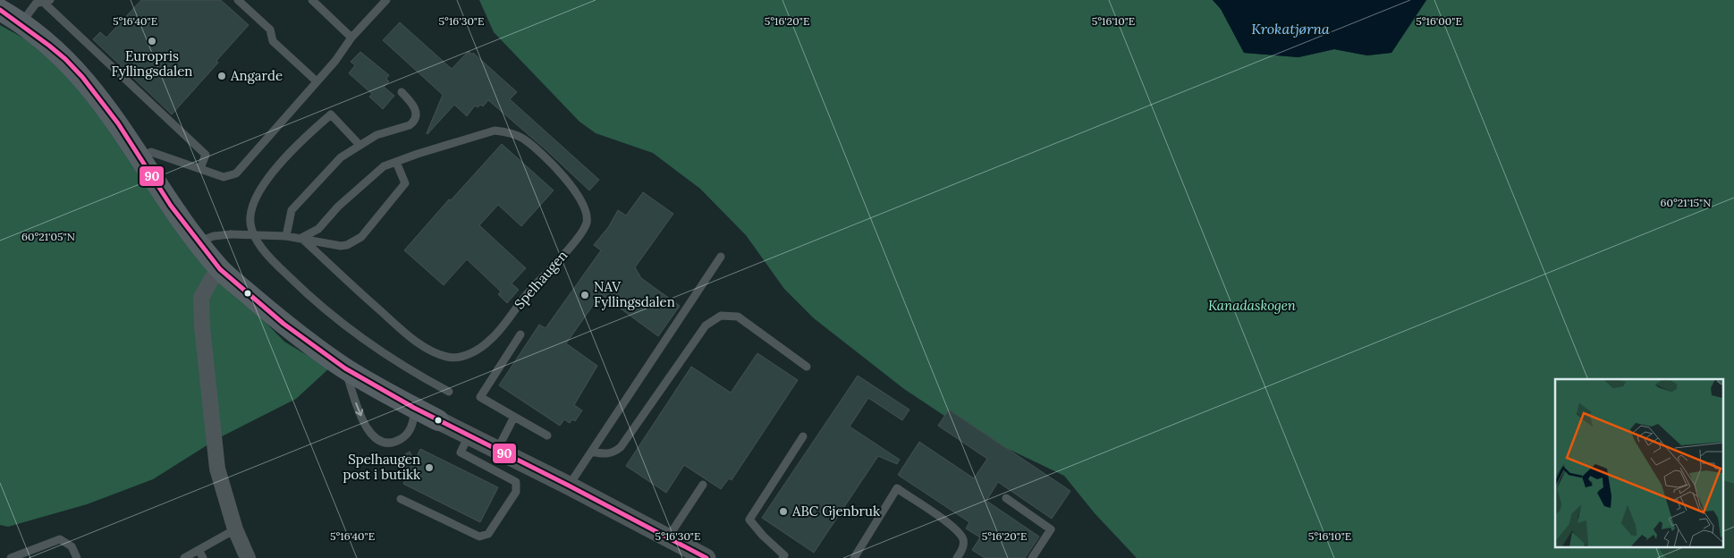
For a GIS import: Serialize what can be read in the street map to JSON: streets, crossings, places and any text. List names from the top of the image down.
{
  "streets": {
    "lane": ["Spelhaugen"]
  },
  "water": ["Krokatjørna"],
  "parks": ["Kanadaskogen"],
  "places": [
    "Europris Fyllingsdalen",
    "Angarde",
    "NAV Fyllingsdalen",
    "Spelhaugen post i butikk",
    "ABC Gjenbruk"
  ],
  "lines": ["transit line 90"],
  "coordinates": [
    "5°16'40\"E",
    "5°16'20\"E",
    "5°16'30\"E",
    "5°16'10\"E",
    "5°16'00\"E",
    "60°21'15\"N",
    "60°21'05\"N"
  ]
}
